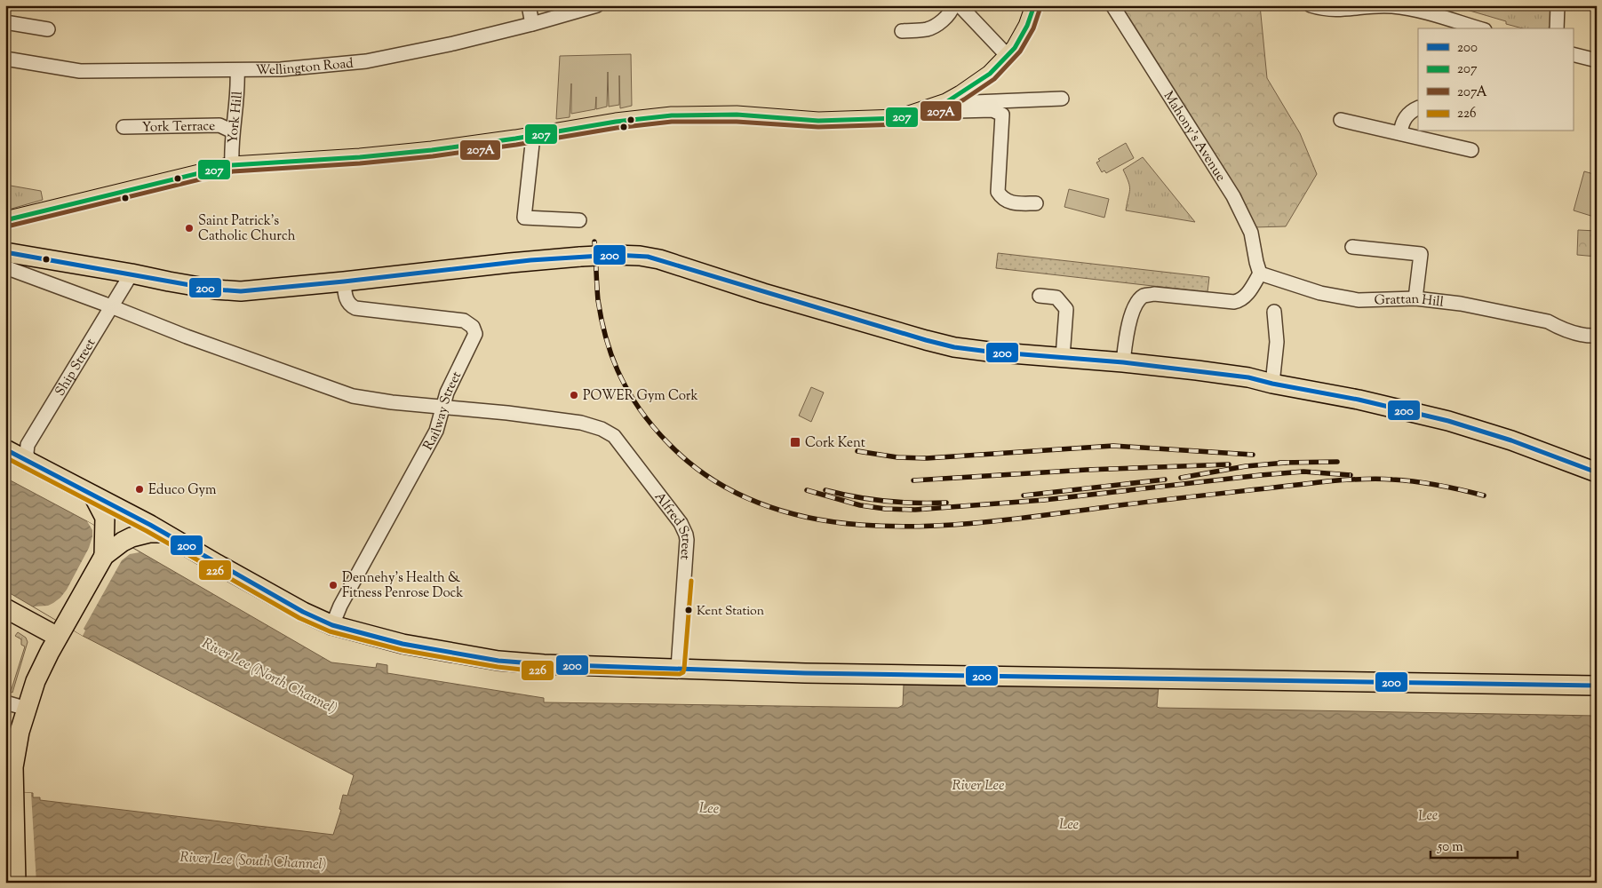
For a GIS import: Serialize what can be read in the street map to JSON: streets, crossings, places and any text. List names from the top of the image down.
{
  "streets": {
    "street": [
      "Wellington Road",
      "York Hill",
      "York Terrace",
      "Mahony's Avenue",
      "Grattan Hill",
      "Ship Street",
      "Railway Street",
      "Alfred Street"
    ]
  },
  "crossings": [
    ["Wellington Road", "York Hill"],
    ["York Hill", "York Terrace"],
    ["Mahony's Avenue", "Grattan Hill"],
    ["Ship Street", "Alfred Street"],
    ["Railway Street", "Alfred Street"]
  ],
  "water": [
    "River Lee (North Channel)",
    "River Lee",
    "Lee",
    "River Lee (South Channel)"
  ],
  "places": {
    "other": [
      "Saint Patrick's Catholic Church",
      "POWER Gym Cork",
      "Educo Gym",
      "Dennehy’s Health & Fitness Penrose Dock",
      "Kent Station"
    ],
    "transit": ["Cork Kent"]
  },
  "lines": [
    "transit line 207",
    "transit line 207A",
    "transit line 200",
    "transit line 226"
  ],
  "legend": [
    "200",
    "207",
    "207A",
    "226"
  ],
  "scale_bar": "50 m"
}
